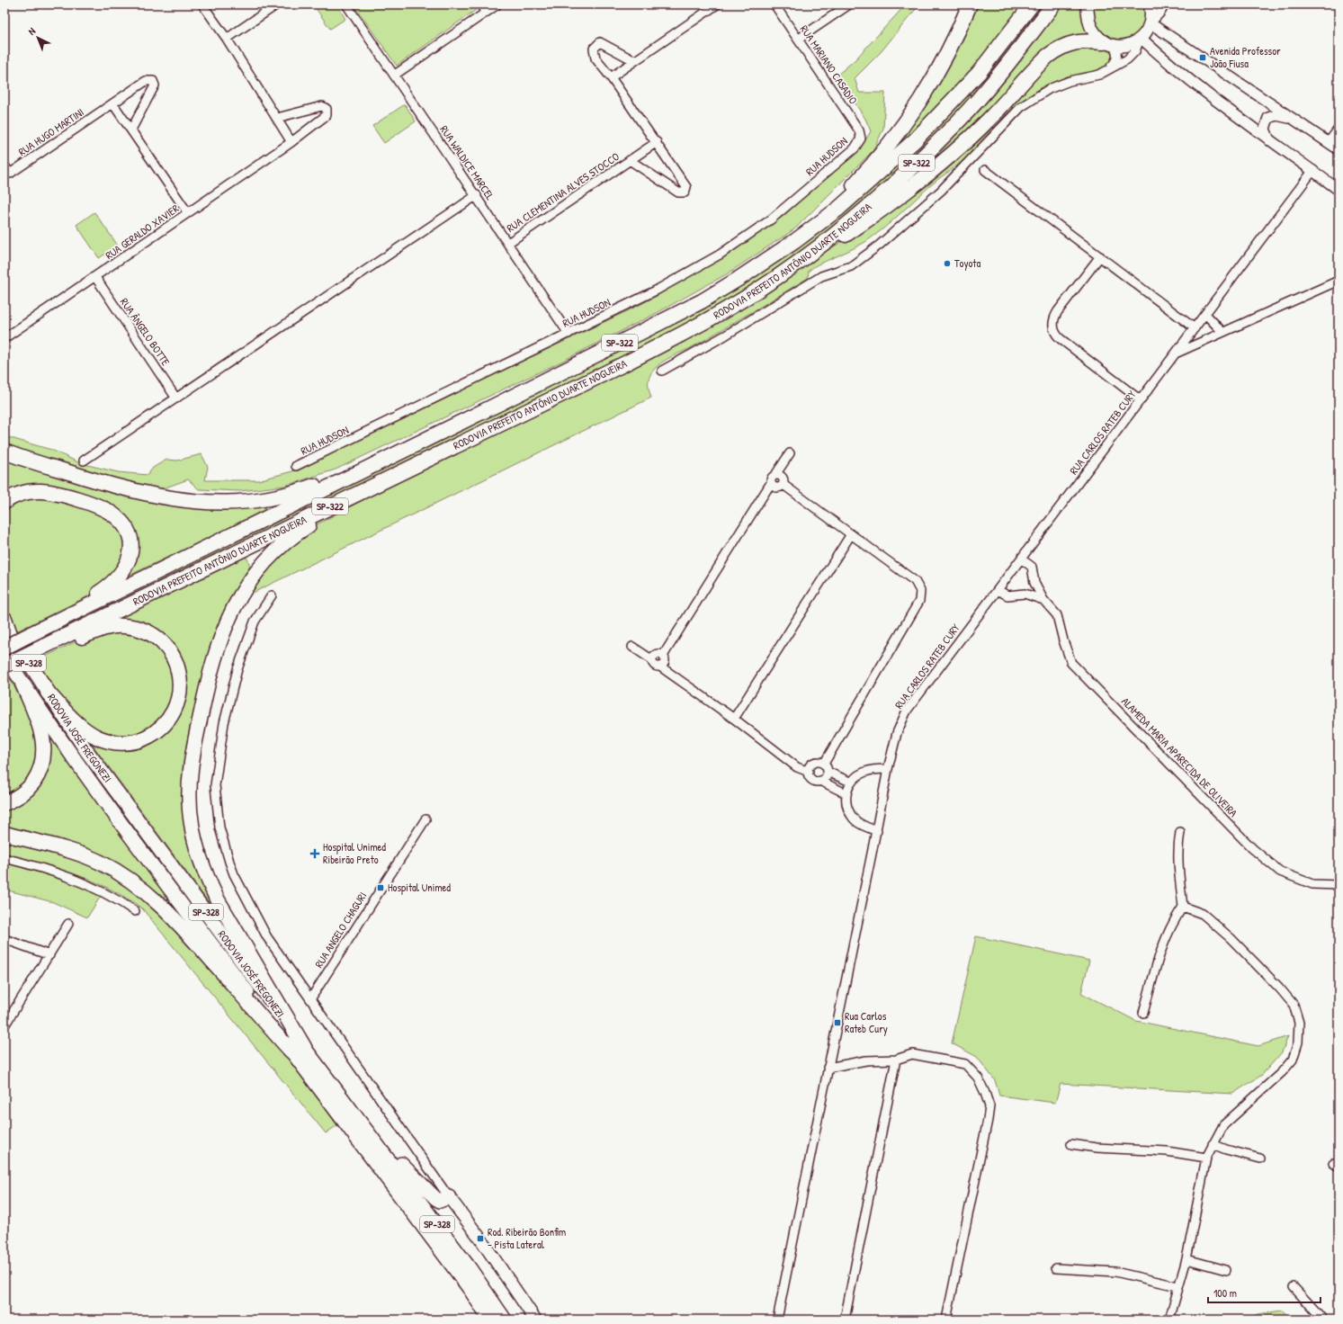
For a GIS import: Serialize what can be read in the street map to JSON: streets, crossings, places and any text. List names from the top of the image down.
{
  "streets": {
    "highway": [
      "SP-322",
      "RODOVIA PREFEITO ANTÔNIO DUARTE NOGUEIRA",
      "SP-328",
      "RODOVIA JOSÉ FREGONEZI"
    ],
    "street": [
      "RUA MARIANO CASADIO",
      "RUA HUGO MARTINI",
      "RUA HUDSON",
      "RUA WALDICE MARCEL",
      "RUA CLEMENTINA ALVES STOCCO",
      "RUA GERALDO XAVIER",
      "RUA ÂNGELO BOTTE",
      "RUA CARLOS RATEB CURY",
      "ALAMEDA MARIA APARECIDA DE OLIVEIRA",
      "RUA ANGELO CHAGURI"
    ]
  },
  "crossings": [
    ["RUA MARIANO CASADIO", "RUA HUDSON"],
    ["RUA HUDSON", "RUA WALDICE MARCEL"],
    ["RUA WALDICE MARCEL", "RUA CLEMENTINA ALVES STOCCO"],
    ["RUA GERALDO XAVIER", "RUA ÂNGELO BOTTE"],
    ["RUA CARLOS RATEB CURY", "ALAMEDA MARIA APARECIDA DE OLIVEIRA"]
  ],
  "places": {
    "transit": [
      "Avenida Professor João Fiusa",
      "Hospital Unimed",
      "Rua Carlos Rateb Cury",
      "Rod. Ribeirão Bonfim - Pista Lateral"
    ],
    "other": ["Toyota"],
    "health": ["Hospital Unimed Ribeirão Preto"]
  },
  "scale_bar": "100 m",
  "north": "top left"
}
